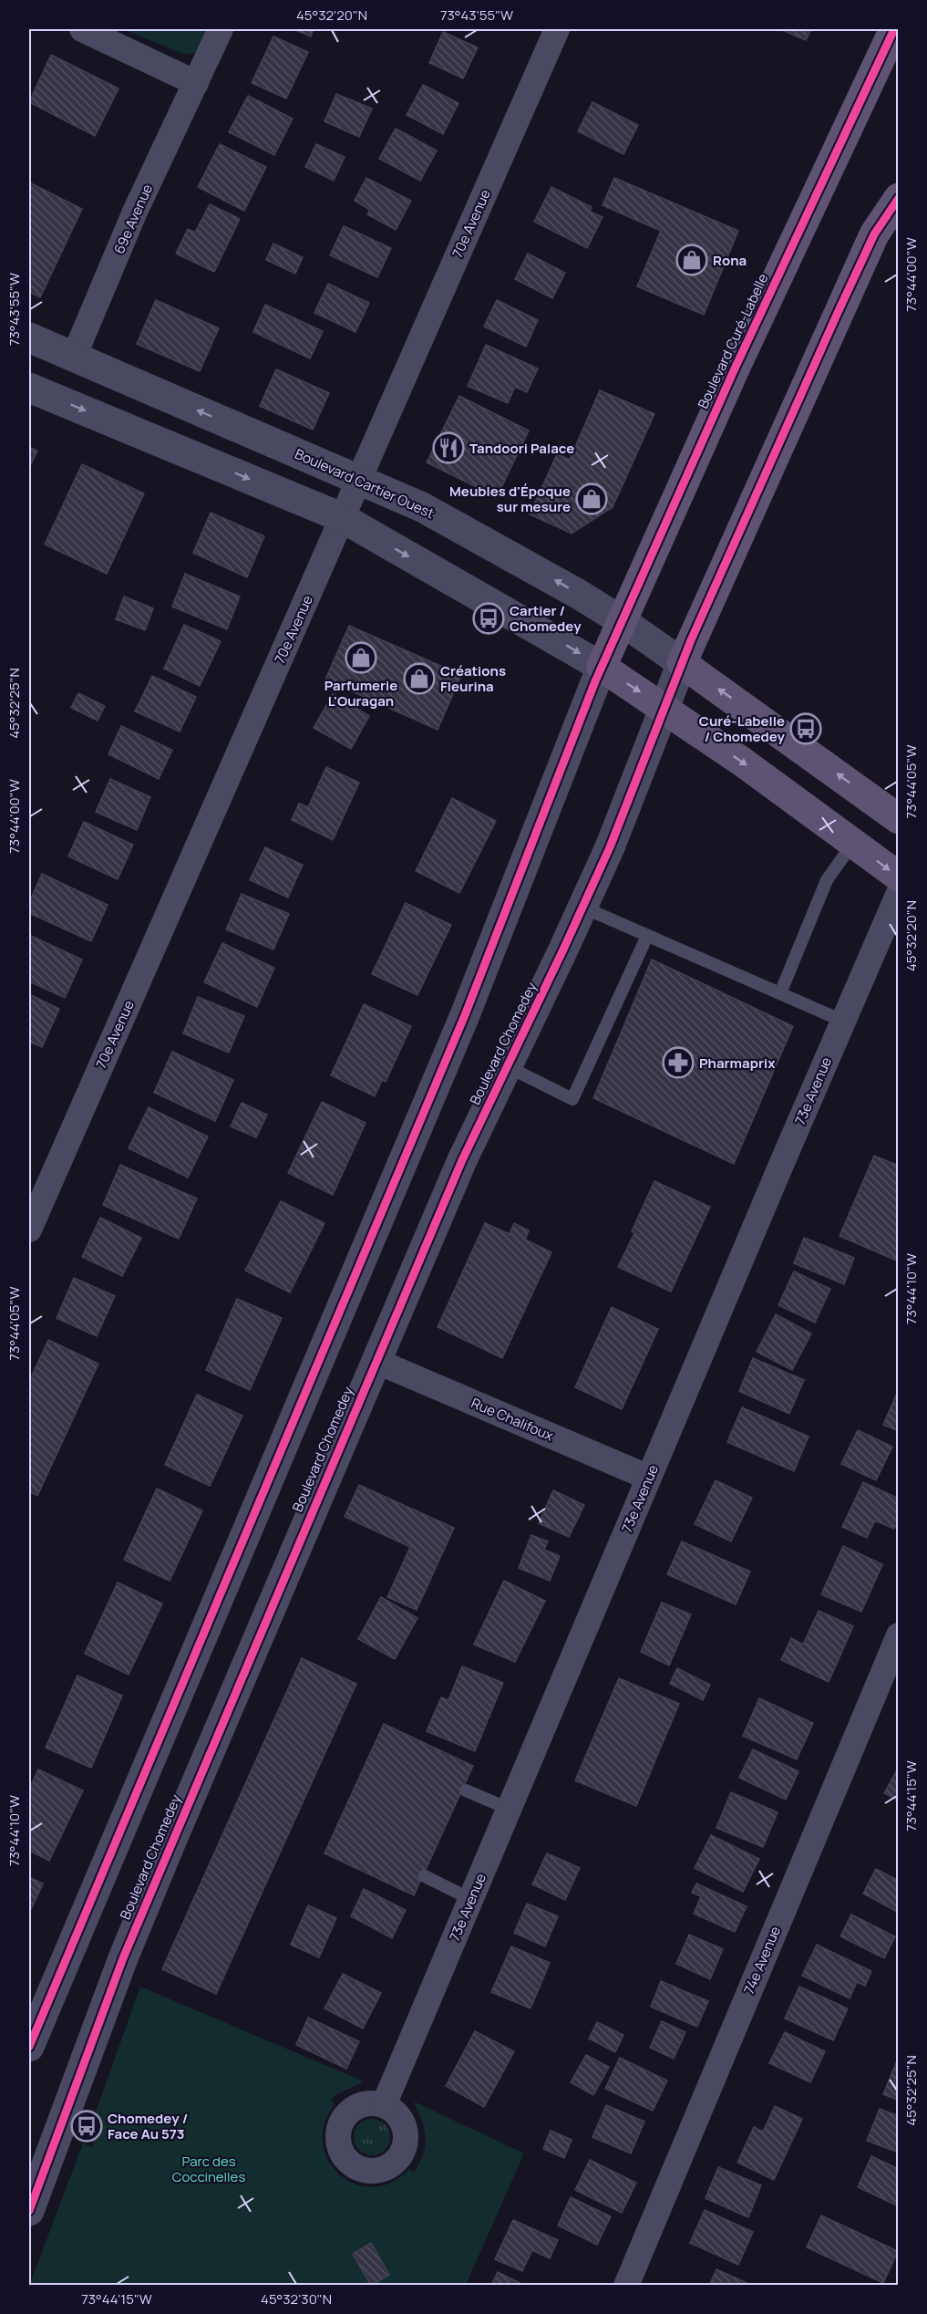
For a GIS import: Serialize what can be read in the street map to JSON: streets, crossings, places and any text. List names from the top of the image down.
{
  "streets": {
    "main road": ["Boulevard Curé-Labelle"],
    "street": [
      "69e Avenue",
      "70e Avenue",
      "Boulevard Cartier Ouest",
      "Boulevard Chomedey",
      "73e Avenue",
      "Rue Chalifoux",
      "74e Avenue"
    ]
  },
  "crossings": [
    ["69e Avenue", "Boulevard Cartier Ouest"],
    ["70e Avenue", "Boulevard Cartier Ouest"],
    ["Boulevard Curé-Labelle", "Boulevard Cartier Ouest"],
    ["Boulevard Chomedey", "Rue Chalifoux"],
    ["73e Avenue", "Rue Chalifoux"]
  ],
  "parks": ["Parc des Coccinelles"],
  "places": {
    "shop": [
      "Rona",
      "Meubles d'Époque sur mesure",
      "Parfumerie L'Ouragan",
      "Créations Fleurina"
    ],
    "restaurant": ["Tandoori Palace"],
    "bus stop": ["Cartier / Chomedey", "Curé-Labelle / Chomedey", "Chomedey / Face Au 573"],
    "pharmacy": ["Pharmaprix"]
  },
  "coordinates": [
    "45°32'20\"N",
    "73°43'55\"W",
    "73°44'00\"W",
    "45°32'25\"N",
    "73°44'05\"W",
    "73°44'10\"W",
    "73°44'15\"W",
    "45°32'30\"N"
  ]
}
